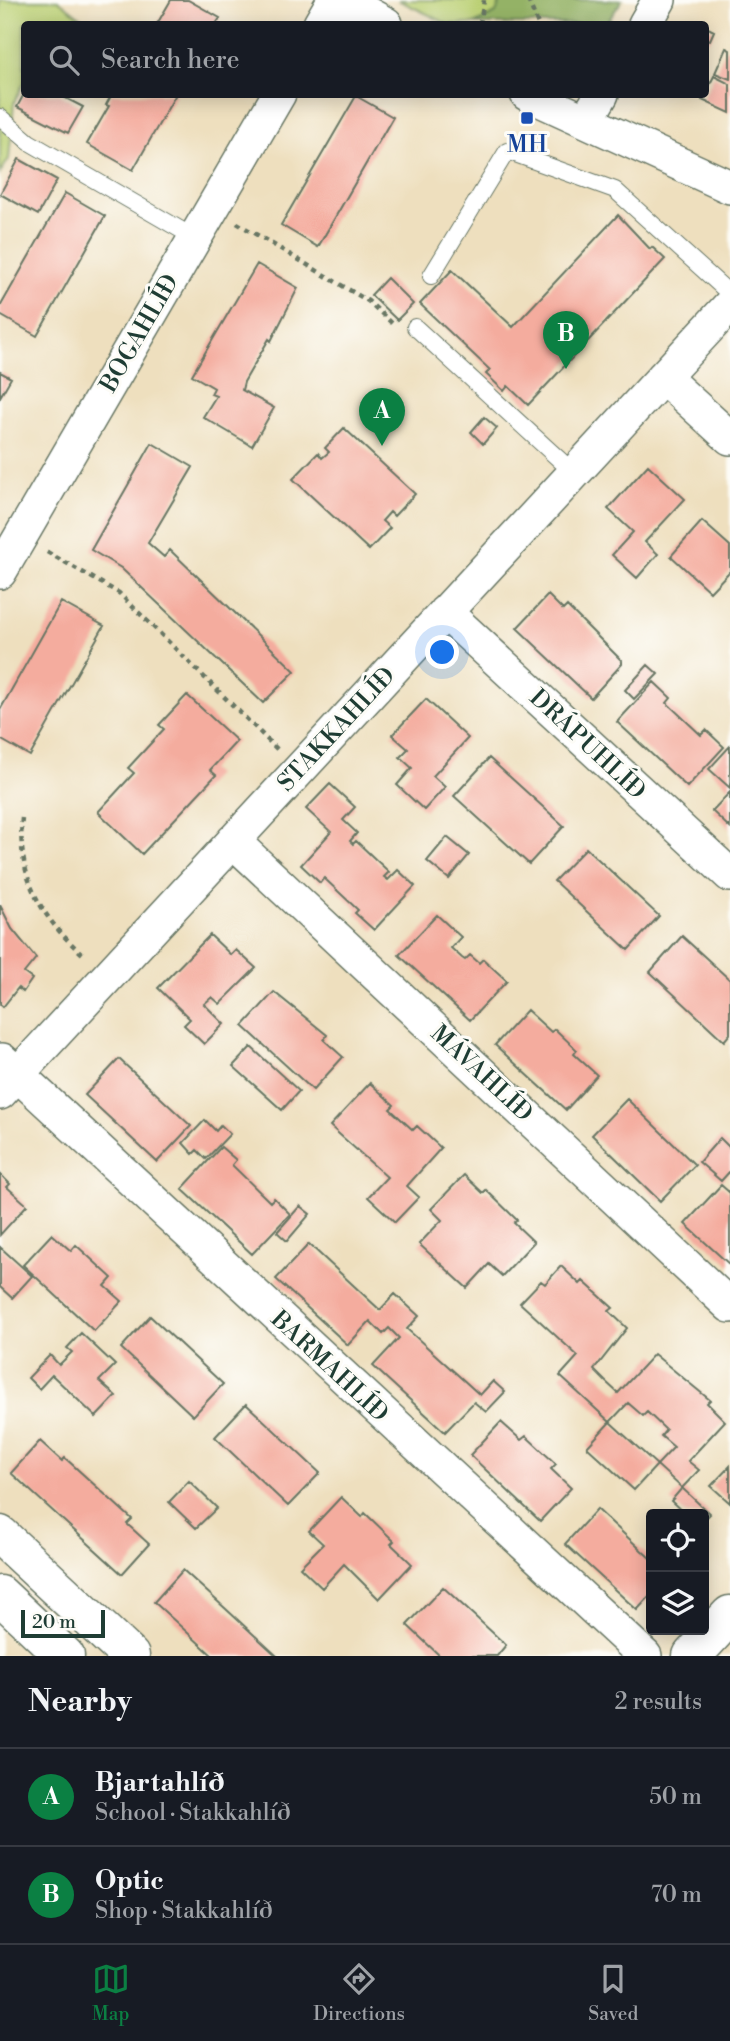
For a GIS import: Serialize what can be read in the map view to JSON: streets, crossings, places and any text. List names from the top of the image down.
{
  "streets": {
    "street": [
      "BOGAHLÍÐ",
      "STAKKAHLÍÐ",
      "DRÁPUHLÍÐ",
      "MÁVAHLÍÐ",
      "BARMAHLÍÐ"
    ]
  },
  "crossings": [
    ["STAKKAHLÍÐ", "DRÁPUHLÍÐ"],
    ["STAKKAHLÍÐ", "MÁVAHLÍÐ"],
    ["STAKKAHLÍÐ", "BARMAHLÍÐ"]
  ],
  "places": {
    "transit": ["MH"]
  },
  "scale_bar": "20 m",
  "page": {
    "search": "Search here",
    "pins": ["B", "A"],
    "scale": "20 m",
    "heading": ["Nearby", "2 results"],
    "list": [
      {
        "mark": "A",
        "name": "Bjartahlíð",
        "note": "School · Stakkahlíð",
        "value": "50 m"
      },
      {
        "mark": "B",
        "name": "Optic",
        "note": "Shop · Stakkahlíð",
        "value": "70 m"
      }
    ],
    "nav": ["Map", "Directions", "Saved"]
  }
}
